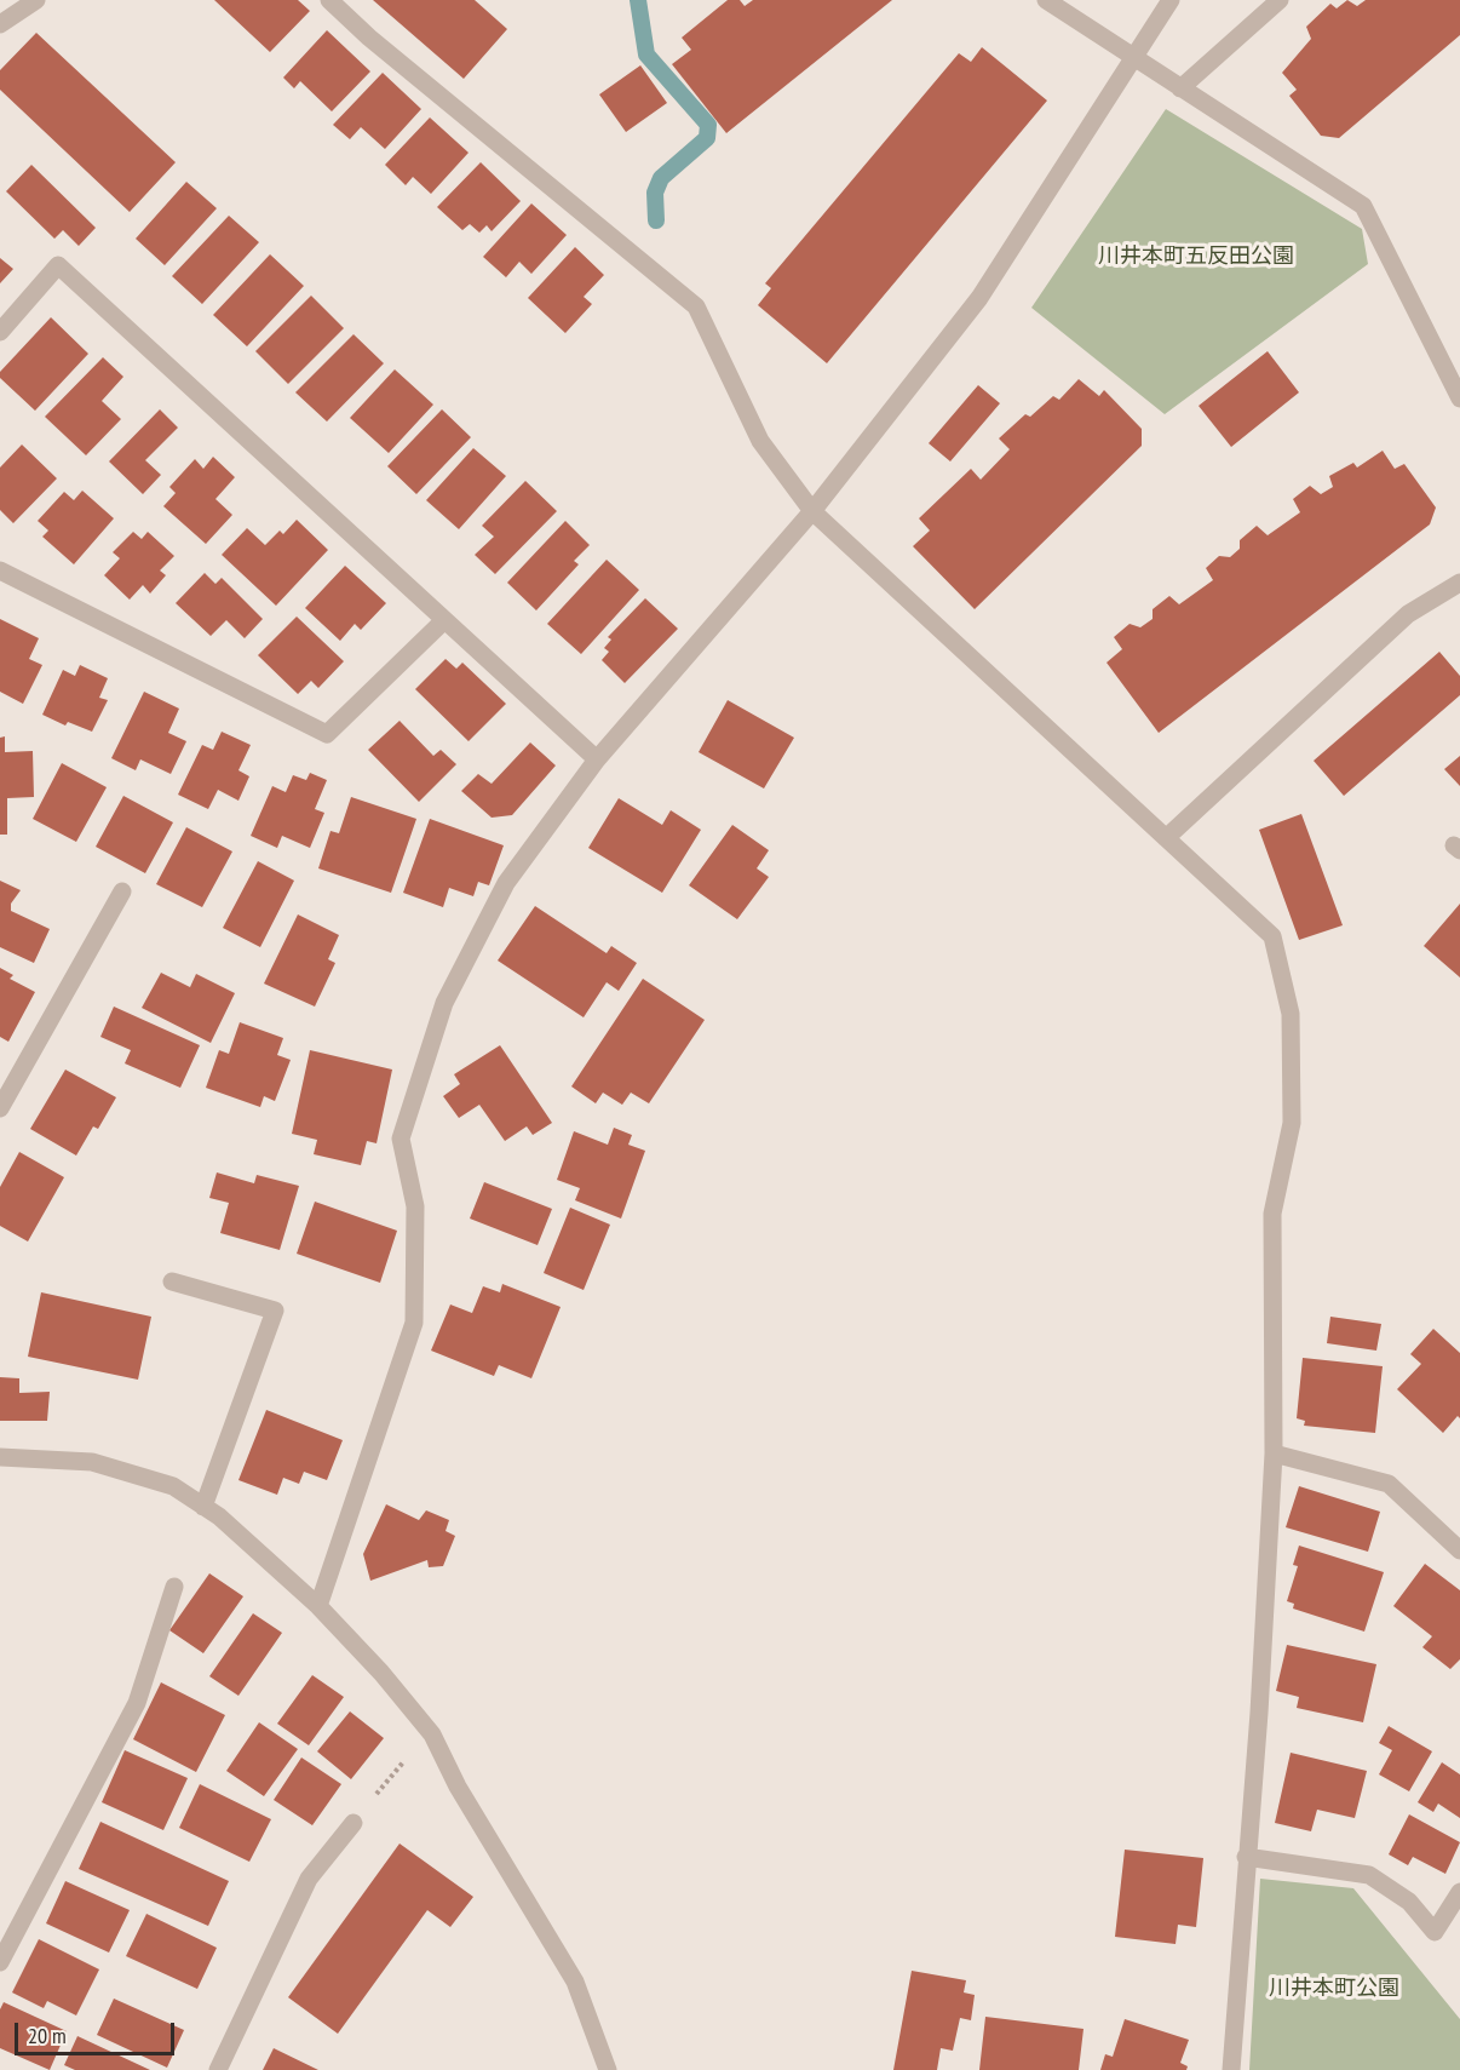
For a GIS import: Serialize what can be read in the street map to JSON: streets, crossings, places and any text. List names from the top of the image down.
{
  "parks": ["川井本町五反田公園", "川井本町公園"],
  "scale_bar": "20 m"
}
